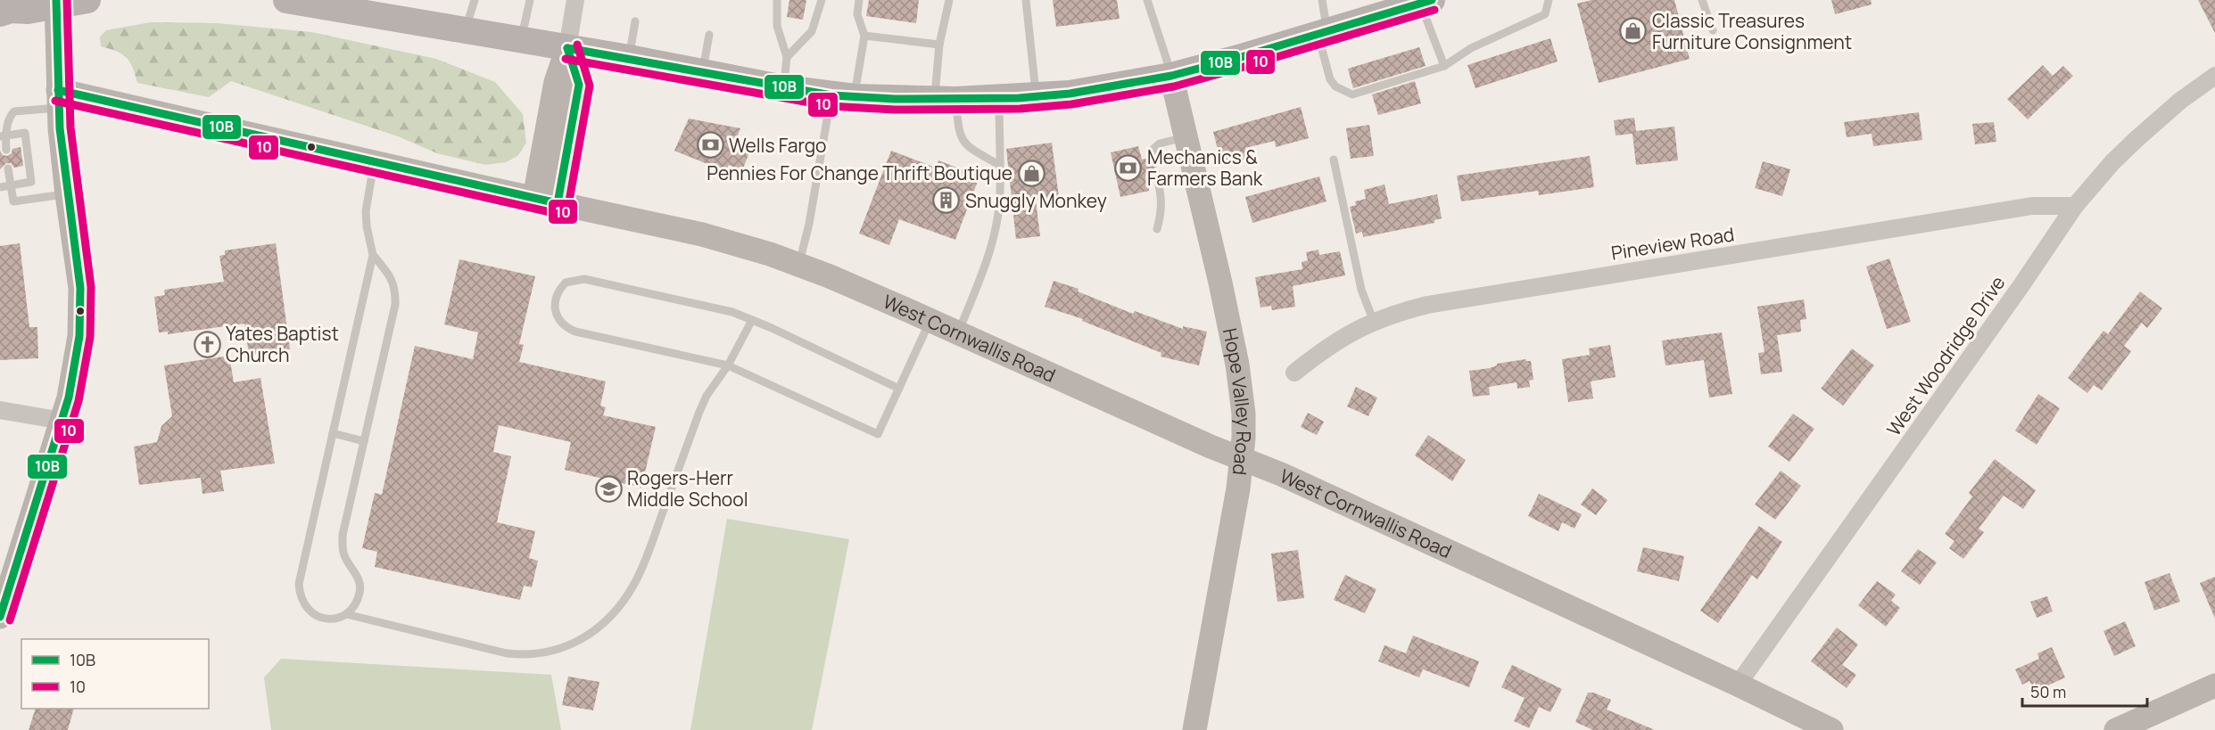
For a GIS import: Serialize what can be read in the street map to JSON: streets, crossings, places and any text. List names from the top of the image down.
{
  "streets": {
    "street": [
      "Pineview Road",
      "West Cornwallis Road",
      "West Woodridge Drive",
      "Hope Valley Road"
    ]
  },
  "crossings": [
    ["Pineview Road", "West Woodridge Drive"],
    ["West Cornwallis Road", "West Woodridge Drive"],
    ["West Cornwallis Road", "Hope Valley Road"]
  ],
  "places": {
    "shop": ["Classic Treasures Furniture Consignment", "Pennies For Change Thrift Boutique"],
    "bank": ["Wells Fargo", "Mechanics & Farmers Bank"],
    "building": ["Snuggly Monkey"],
    "church": ["Yates Baptist Church"],
    "school or university": ["Rogers-Herr Middle School"]
  },
  "lines": ["transit line 10B", "transit line 10"],
  "legend": ["10B", "10"],
  "scale_bar": "50 m"
}
